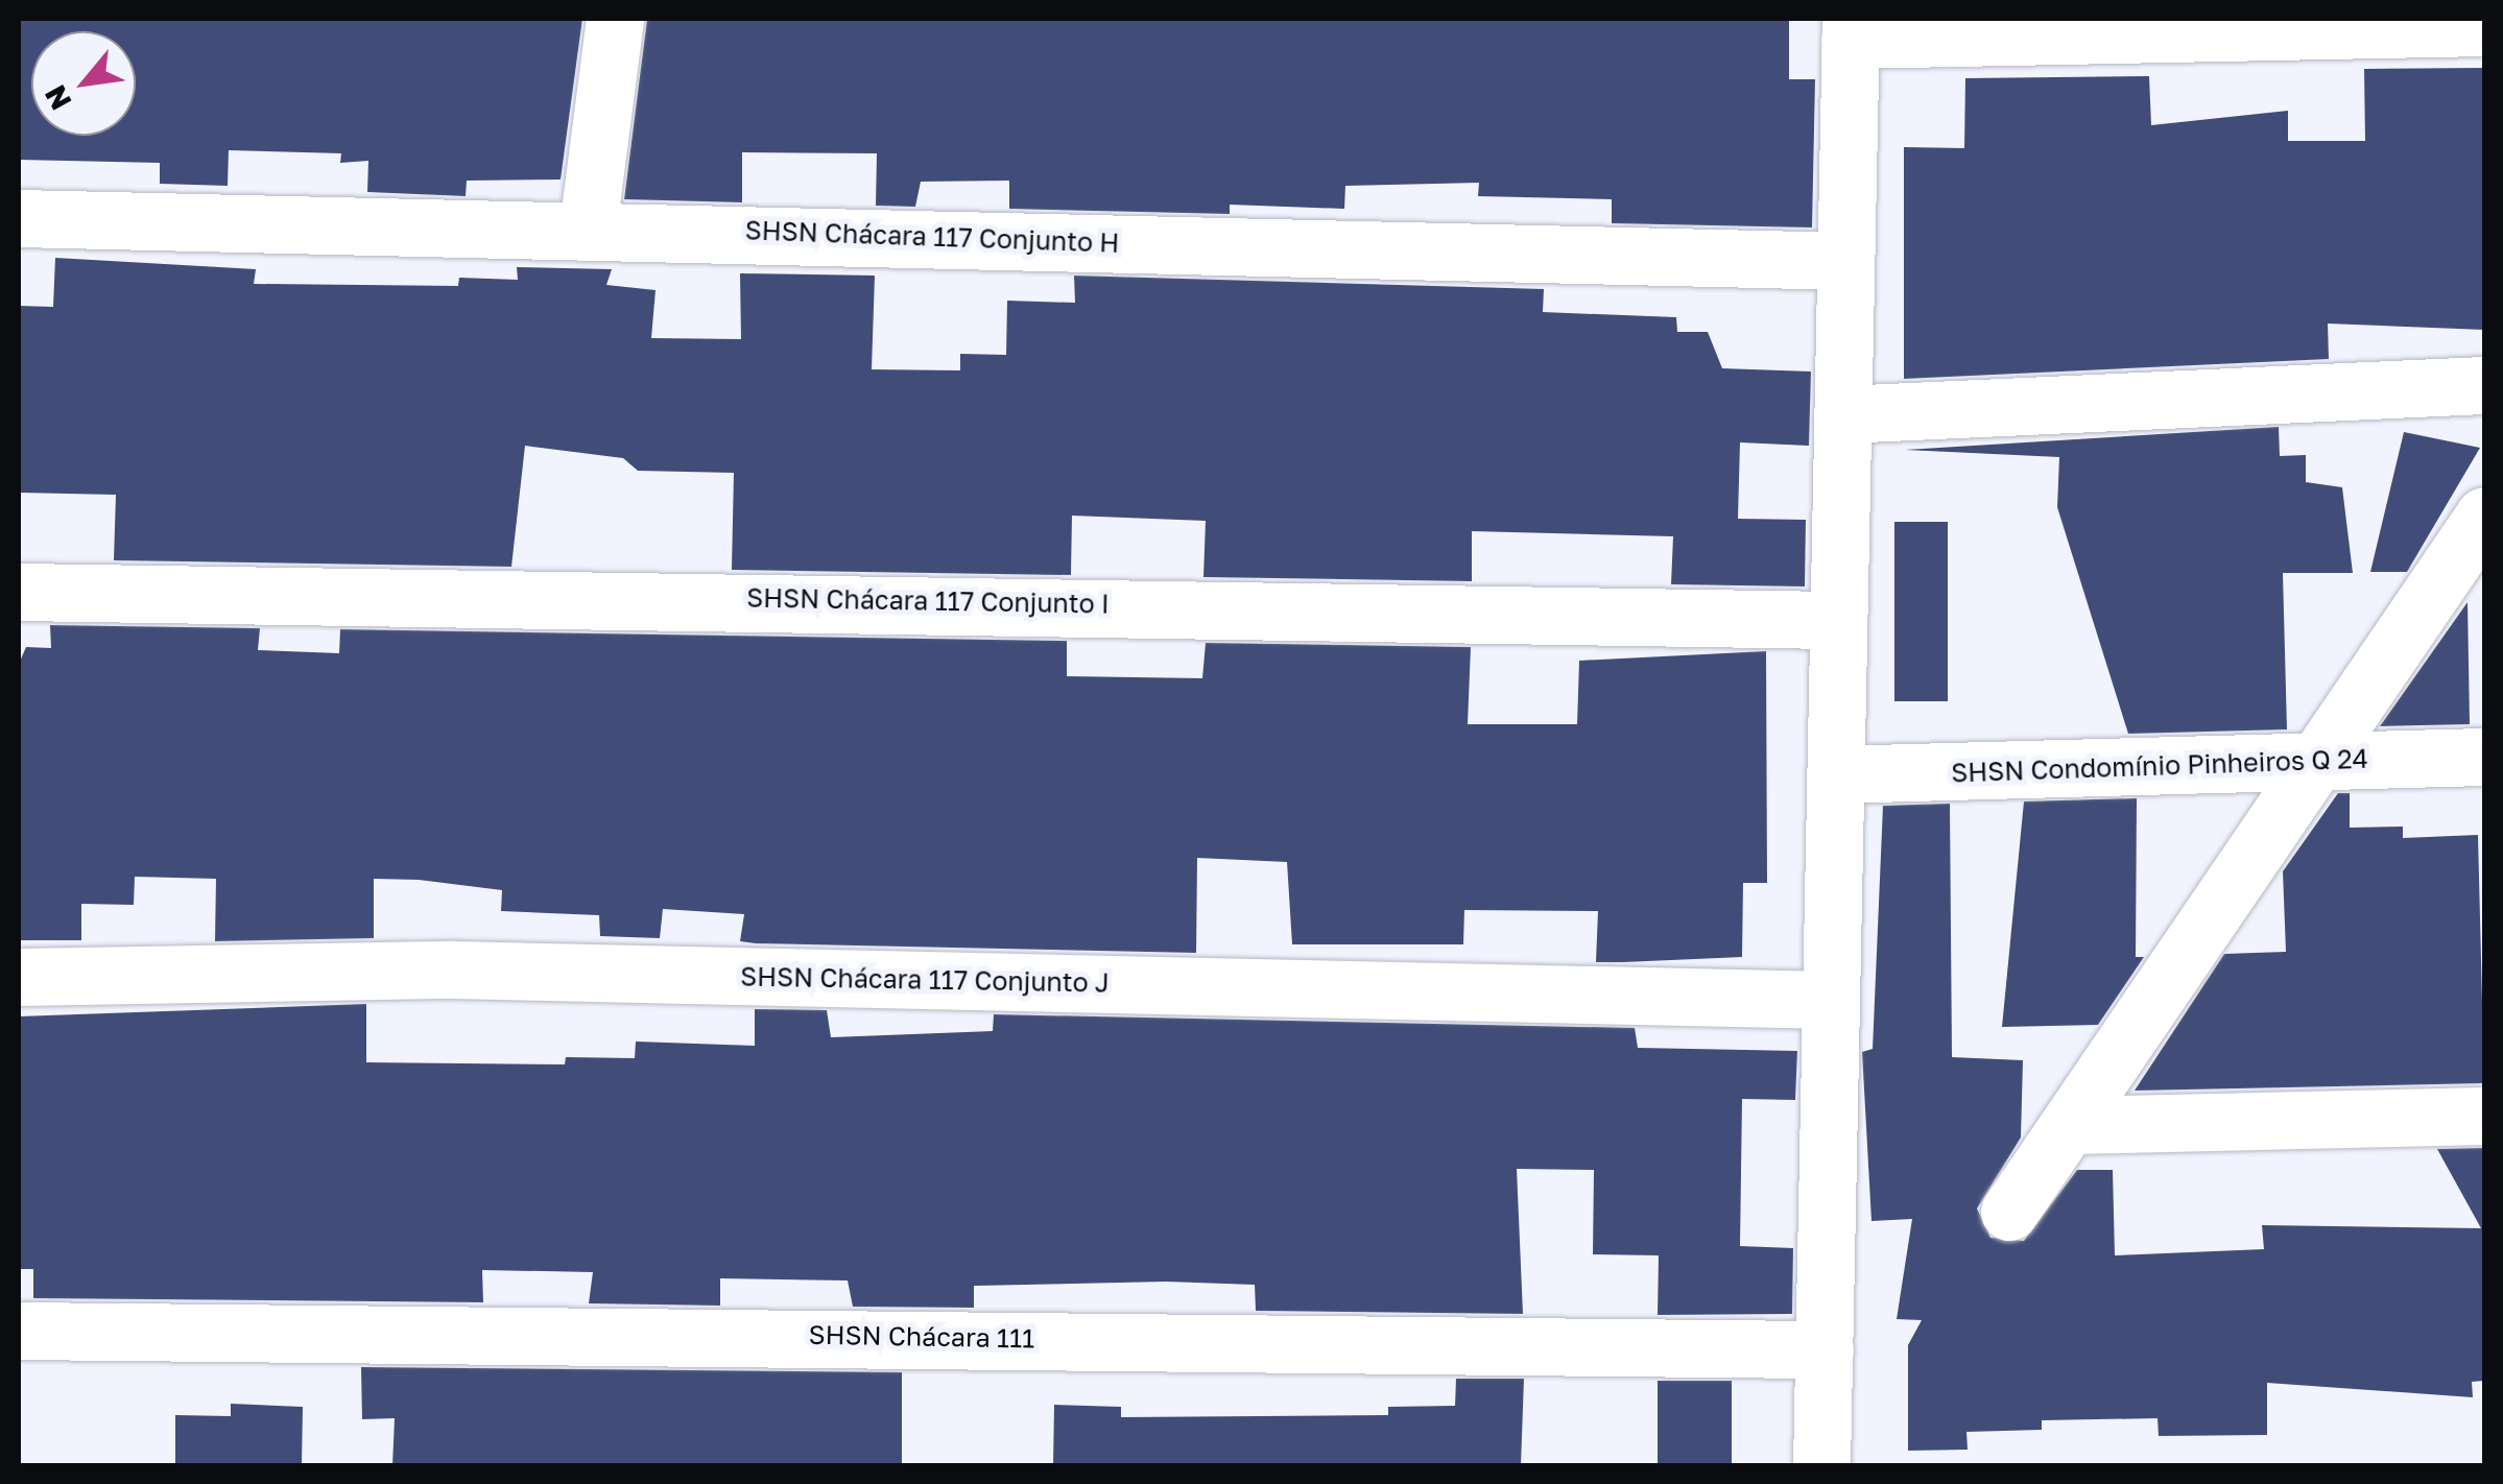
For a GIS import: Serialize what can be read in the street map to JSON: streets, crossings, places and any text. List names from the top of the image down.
{
  "streets": {
    "street": [
      "SHSN Chácara 117 Conjunto H",
      "SHSN Chácara 117 Conjunto I",
      "SHSN Condomínio Pinheiros Q 24",
      "SHSN Chácara 117 Conjunto J",
      "SHSN Chácara 111"
    ]
  },
  "north": "bottom left"
}
